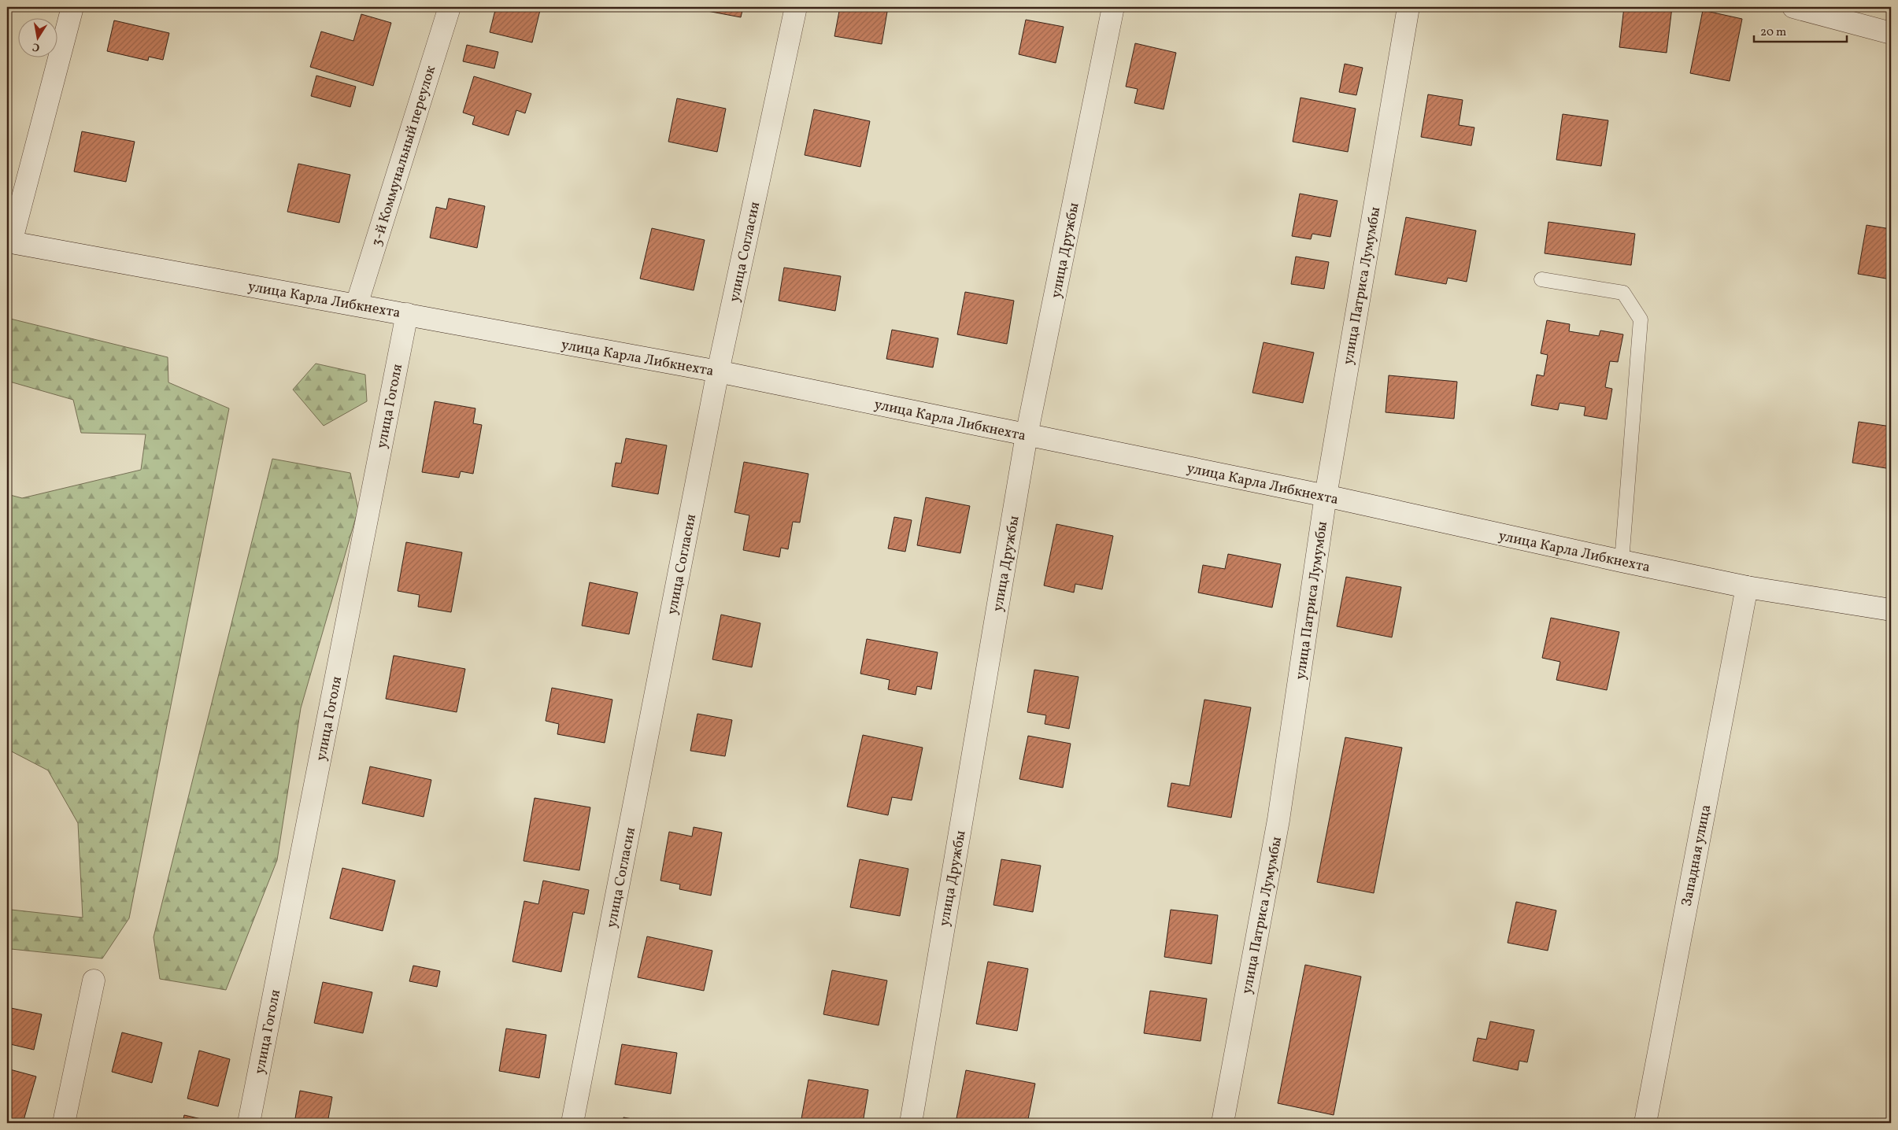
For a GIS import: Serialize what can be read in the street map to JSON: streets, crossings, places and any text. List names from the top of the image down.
{
  "streets": {
    "street": [
      "3-й Коммунальный переулок",
      "улица Дружбы",
      "улица Согласия",
      "улица Патриса Лумумбы",
      "улица Карла Либкнехта",
      "улица Гоголя",
      "Западная улица"
    ]
  },
  "crossings": [
    ["3-й Коммунальный переулок", "улица Карла Либкнехта"],
    ["улица Дружбы", "улица Карла Либкнехта"],
    ["улица Согласия", "улица Карла Либкнехта"],
    ["улица Патриса Лумумбы", "улица Карла Либкнехта"],
    ["улица Карла Либкнехта", "улица Гоголя"],
    ["улица Карла Либкнехта", "Западная улица"]
  ],
  "scale_bar": "20 m",
  "north": "bottom"
}
